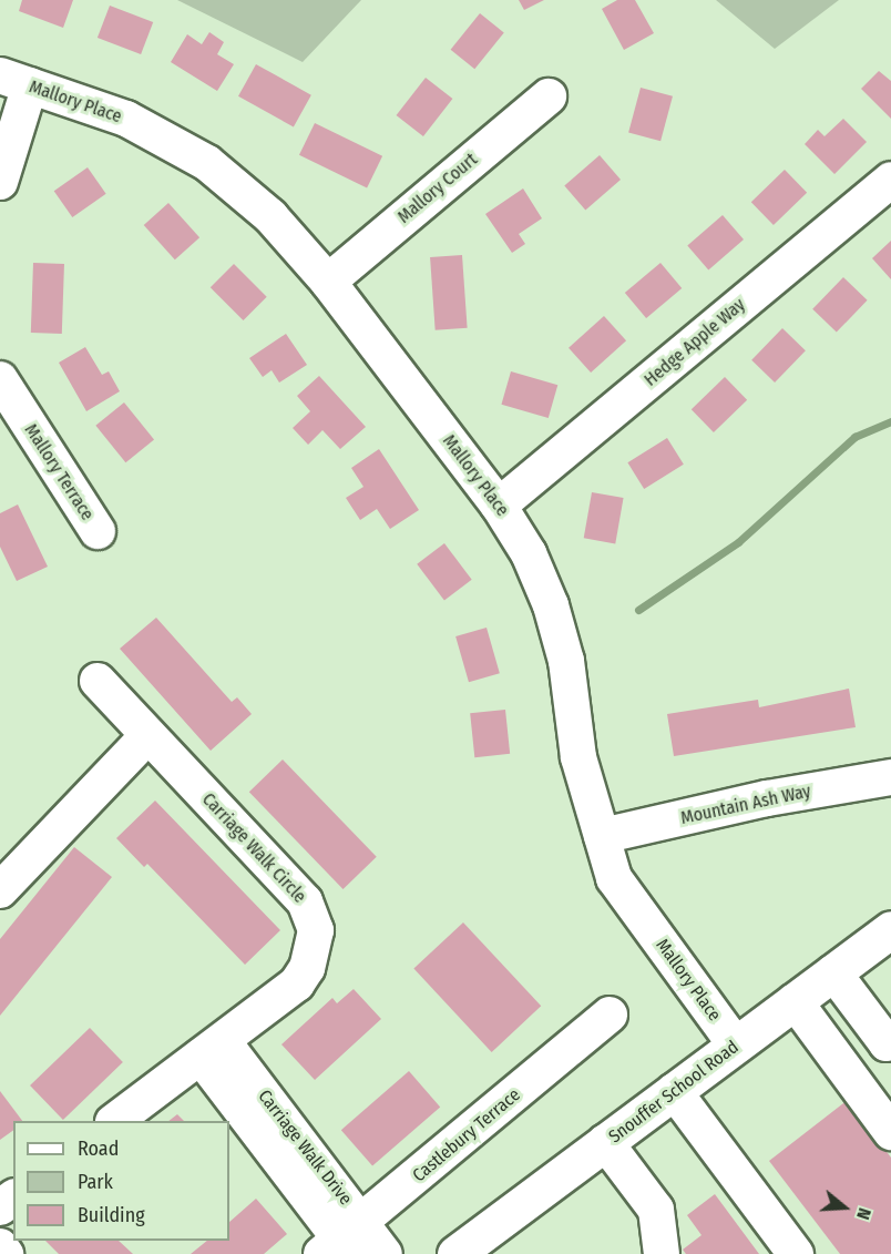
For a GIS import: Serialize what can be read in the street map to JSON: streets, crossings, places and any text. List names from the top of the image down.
{
  "streets": {
    "main road": ["Snouffer School Road"],
    "street": [
      "Mallory Place",
      "Mallory Court",
      "Hedge Apple Way",
      "Mallory Terrace",
      "Mountain Ash Way",
      "Carriage Walk Circle",
      "Castlebury Terrace",
      "Carriage Walk Drive"
    ]
  },
  "crossings": [
    ["Mallory Place", "Mallory Court"],
    ["Mallory Place", "Hedge Apple Way"],
    ["Mallory Place", "Mountain Ash Way"],
    ["Mallory Place", "Snouffer School Road"],
    ["Carriage Walk Circle", "Carriage Walk Drive"],
    ["Castlebury Terrace", "Carriage Walk Drive"]
  ],
  "legend": ["Road", "Park", "Building"],
  "north": "right"
}
